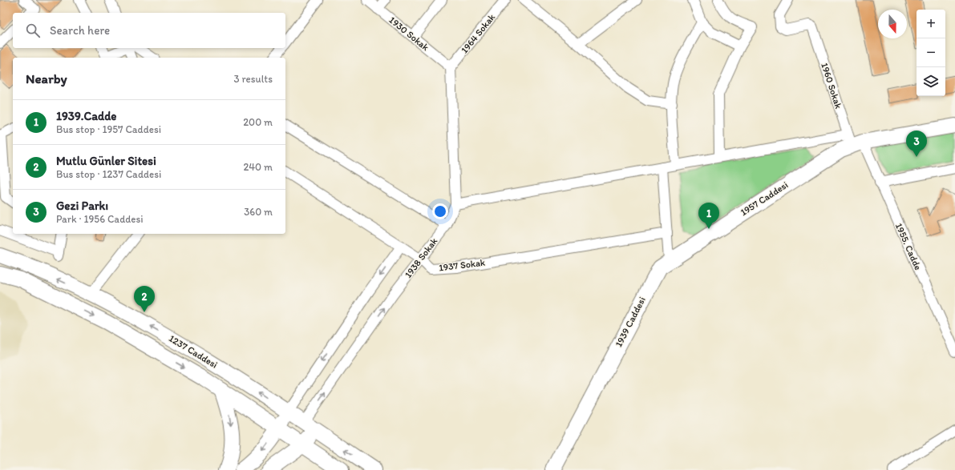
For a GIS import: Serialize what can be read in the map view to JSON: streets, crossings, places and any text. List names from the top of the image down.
{
  "streets": {
    "street": [
      "1930 Sokak",
      "1964 Sokak",
      "1960 Sokak",
      "1957 Caddesi",
      "1955. Cadde",
      "1938 Sokak",
      "1937 Sokak",
      "1939 Caddesi",
      "1237 Caddesi"
    ]
  },
  "crossings": [
    ["1930 Sokak", "1964 Sokak"],
    ["1930 Sokak", "1938 Sokak"],
    ["1964 Sokak", "1938 Sokak"],
    ["1960 Sokak", "1957 Caddesi"],
    ["1960 Sokak", "1955. Cadde"],
    ["1957 Caddesi", "1955. Cadde"],
    ["1957 Caddesi", "1939 Caddesi"],
    ["1938 Sokak", "1937 Sokak"],
    ["1938 Sokak", "1237 Caddesi"]
  ],
  "north": "bottom",
  "page": {
    "map_buttons": ["+", "−"],
    "search": "Search here",
    "heading": ["Nearby", "3 results"],
    "list": [
      {
        "mark": "1",
        "name": "1939.Cadde",
        "note": "Bus stop · 1957 Caddesi",
        "value": "200 m"
      },
      {
        "mark": "2",
        "name": "Mutlu Günler Sitesi",
        "note": "Bus stop · 1237 Caddesi",
        "value": "240 m"
      },
      {
        "mark": "3",
        "name": "Gezi Parkı",
        "note": "Park · 1956 Caddesi",
        "value": "360 m"
      }
    ],
    "pins": ["3", "1", "2"]
  }
}
